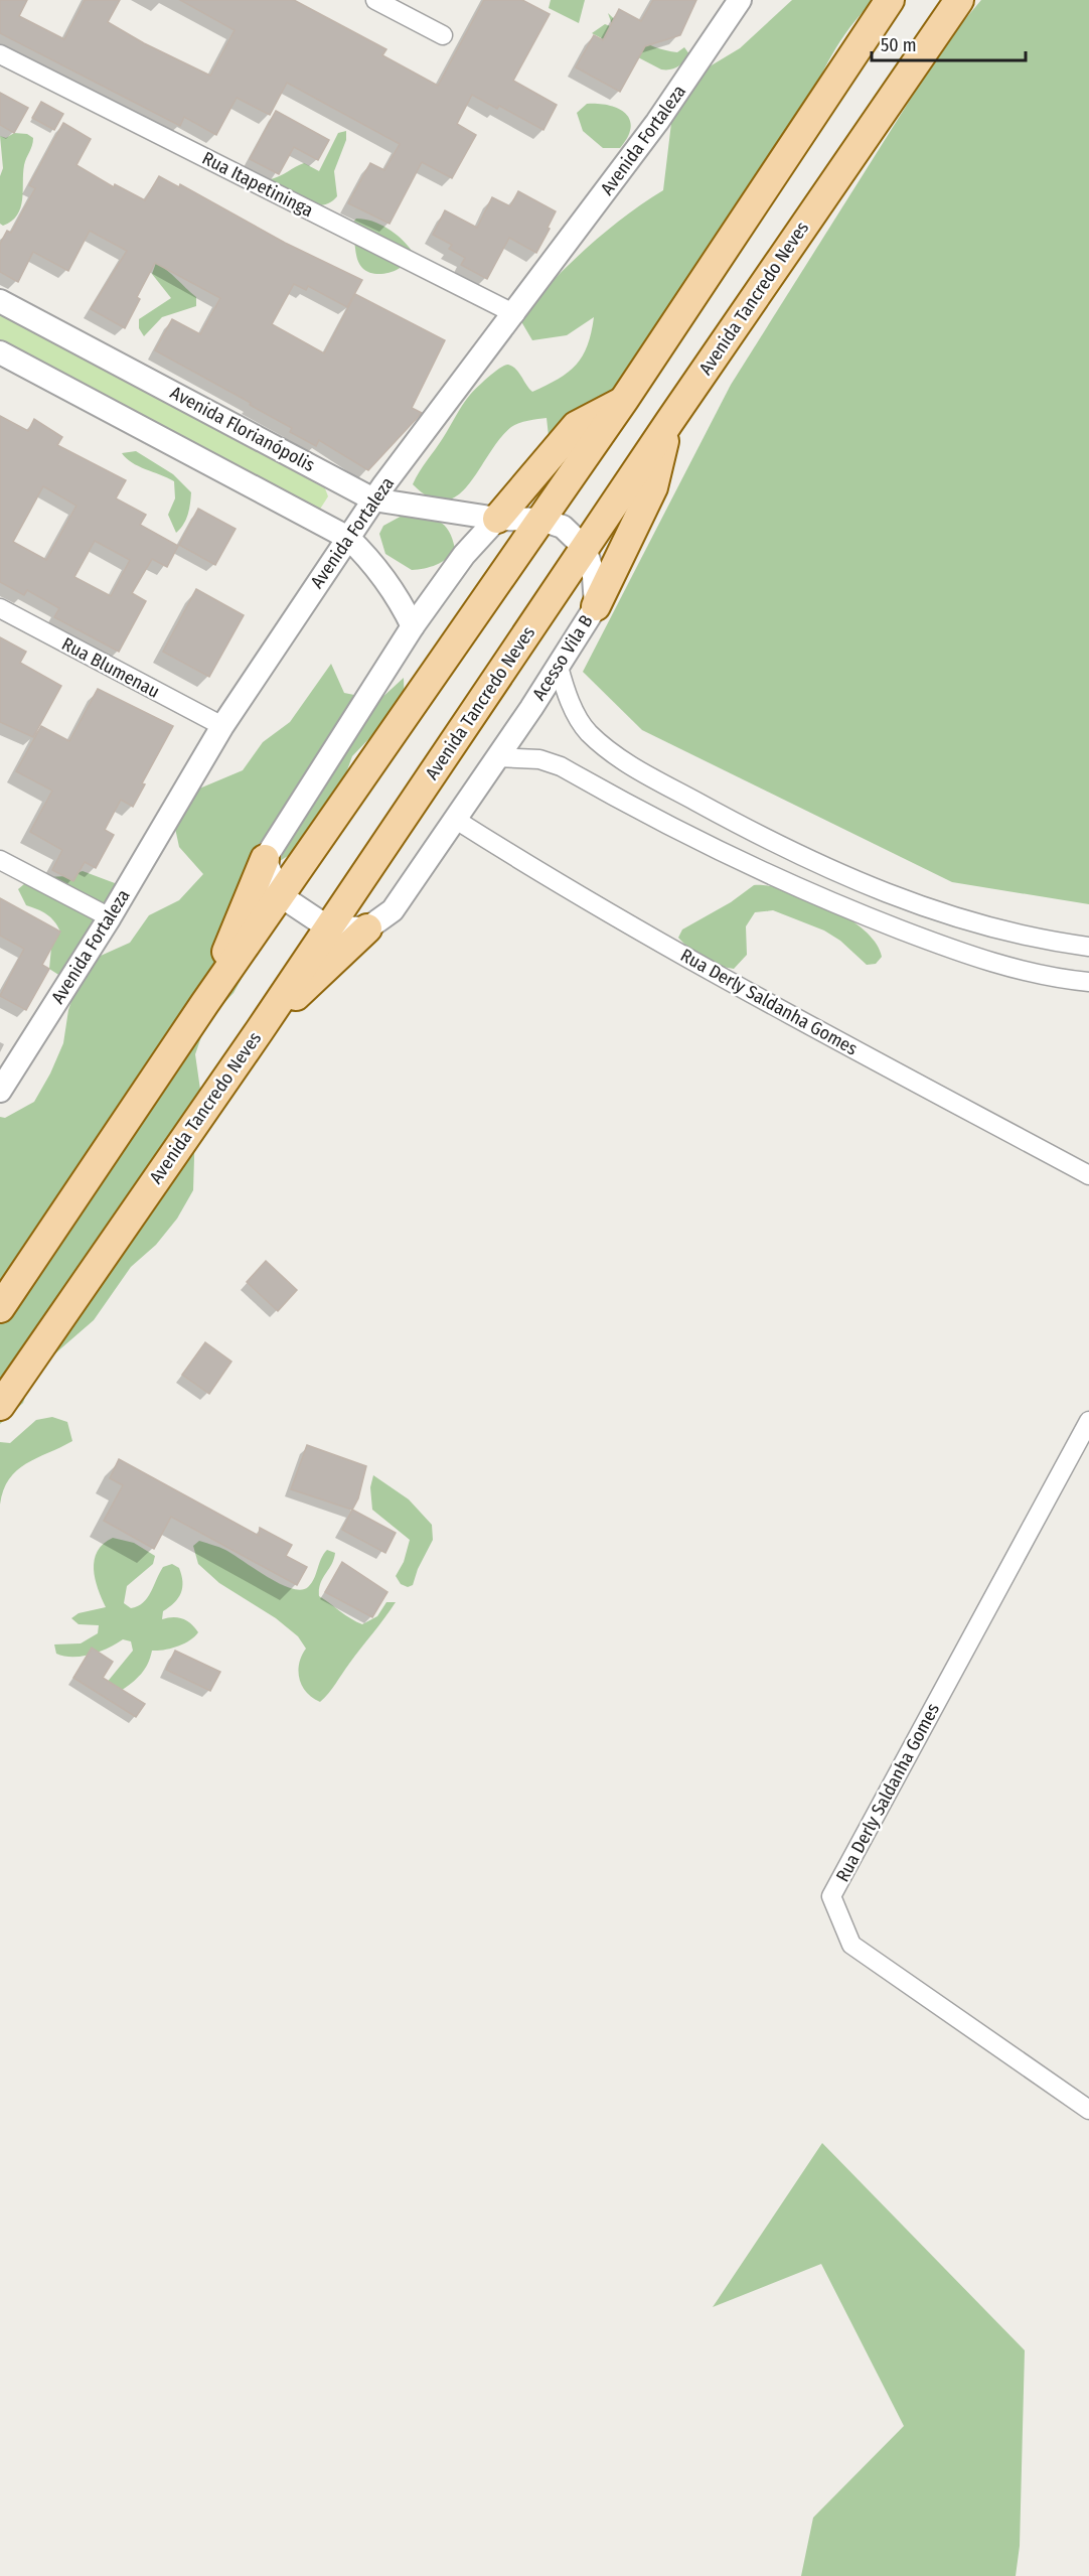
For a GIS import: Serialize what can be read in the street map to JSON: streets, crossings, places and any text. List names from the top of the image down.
{
  "streets": {
    "main road": ["Avenida Tancredo Neves"],
    "street": [
      "Avenida Fortaleza",
      "Rua Itapetininga",
      "Avenida Florianópolis",
      "Acesso Vila B",
      "Rua Blumenau",
      "Rua Derly Saldanha Gomes"
    ]
  },
  "crossings": [
    ["Avenida Fortaleza", "Rua Itapetininga"],
    ["Avenida Fortaleza", "Avenida Florianópolis"],
    ["Avenida Fortaleza", "Rua Blumenau"],
    ["Avenida Tancredo Neves", "Avenida Florianópolis"],
    ["Avenida Tancredo Neves", "Acesso Vila B"],
    ["Avenida Florianópolis", "Acesso Vila B"],
    ["Acesso Vila B", "Rua Derly Saldanha Gomes"]
  ],
  "scale_bar": "50 m"
}
